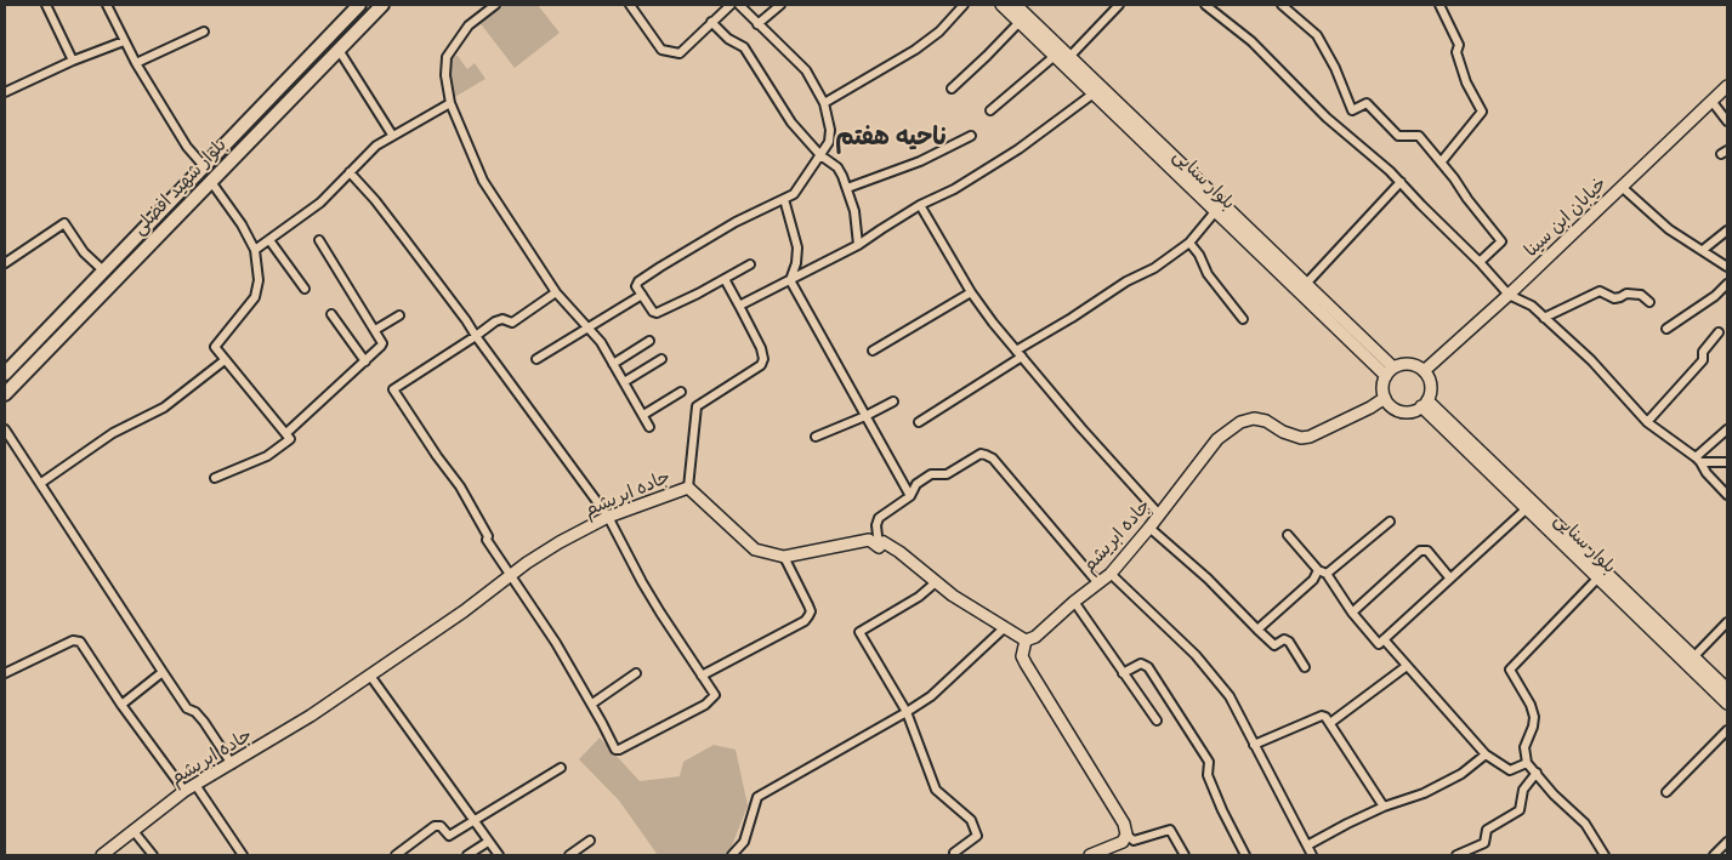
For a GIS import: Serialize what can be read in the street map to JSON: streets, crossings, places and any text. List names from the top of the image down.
{
  "streets": {
    "main road": [
      "بلوار سنایی",
      "بلوار شهید افضلی",
      "خیابان ابن سینا",
      "جاده ابریشم"
    ]
  },
  "crossings": [
    ["بلوار سنایی", "خیابان ابن سینا"],
    ["بلوار سنایی", "جاده ابریشم"],
    ["خیابان ابن سینا", "جاده ابریشم"]
  ],
  "districts": ["ناحیه هفتم"]
}
